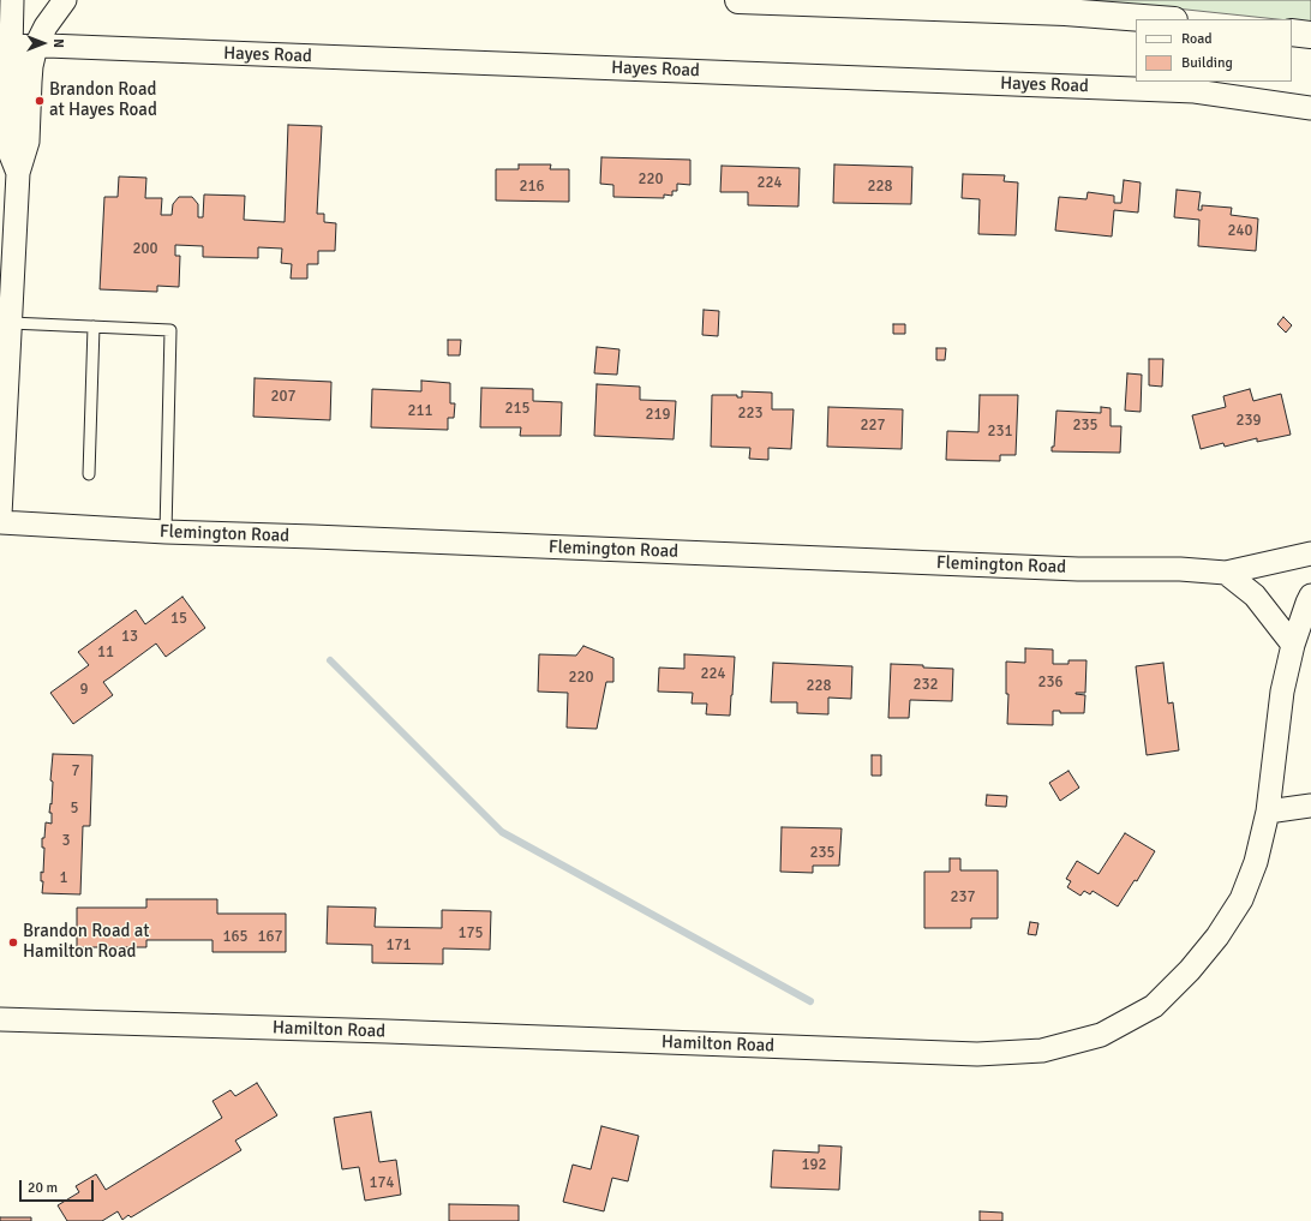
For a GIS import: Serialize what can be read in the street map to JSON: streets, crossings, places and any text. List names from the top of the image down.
{
  "streets": {
    "street": ["Hayes Road", "Flemington Road", "Hamilton Road"]
  },
  "places": ["Brandon Road at Hayes Road", "Brandon Road at Hamilton Road"],
  "house_numbers": [
    "220",
    "224",
    "216",
    "228",
    "240",
    "200",
    "207",
    "215",
    "211",
    "223",
    "219",
    "239",
    "227",
    "235",
    "231",
    "15",
    "13",
    "11",
    "224",
    "220",
    "236",
    "232",
    "228",
    "9",
    "7",
    "5",
    "3",
    "235",
    "1",
    "237",
    "175",
    "165",
    "167",
    "171",
    "192",
    "174"
  ],
  "legend": ["Road", "Building"],
  "scale_bar": "20 m",
  "north": "right"
}
